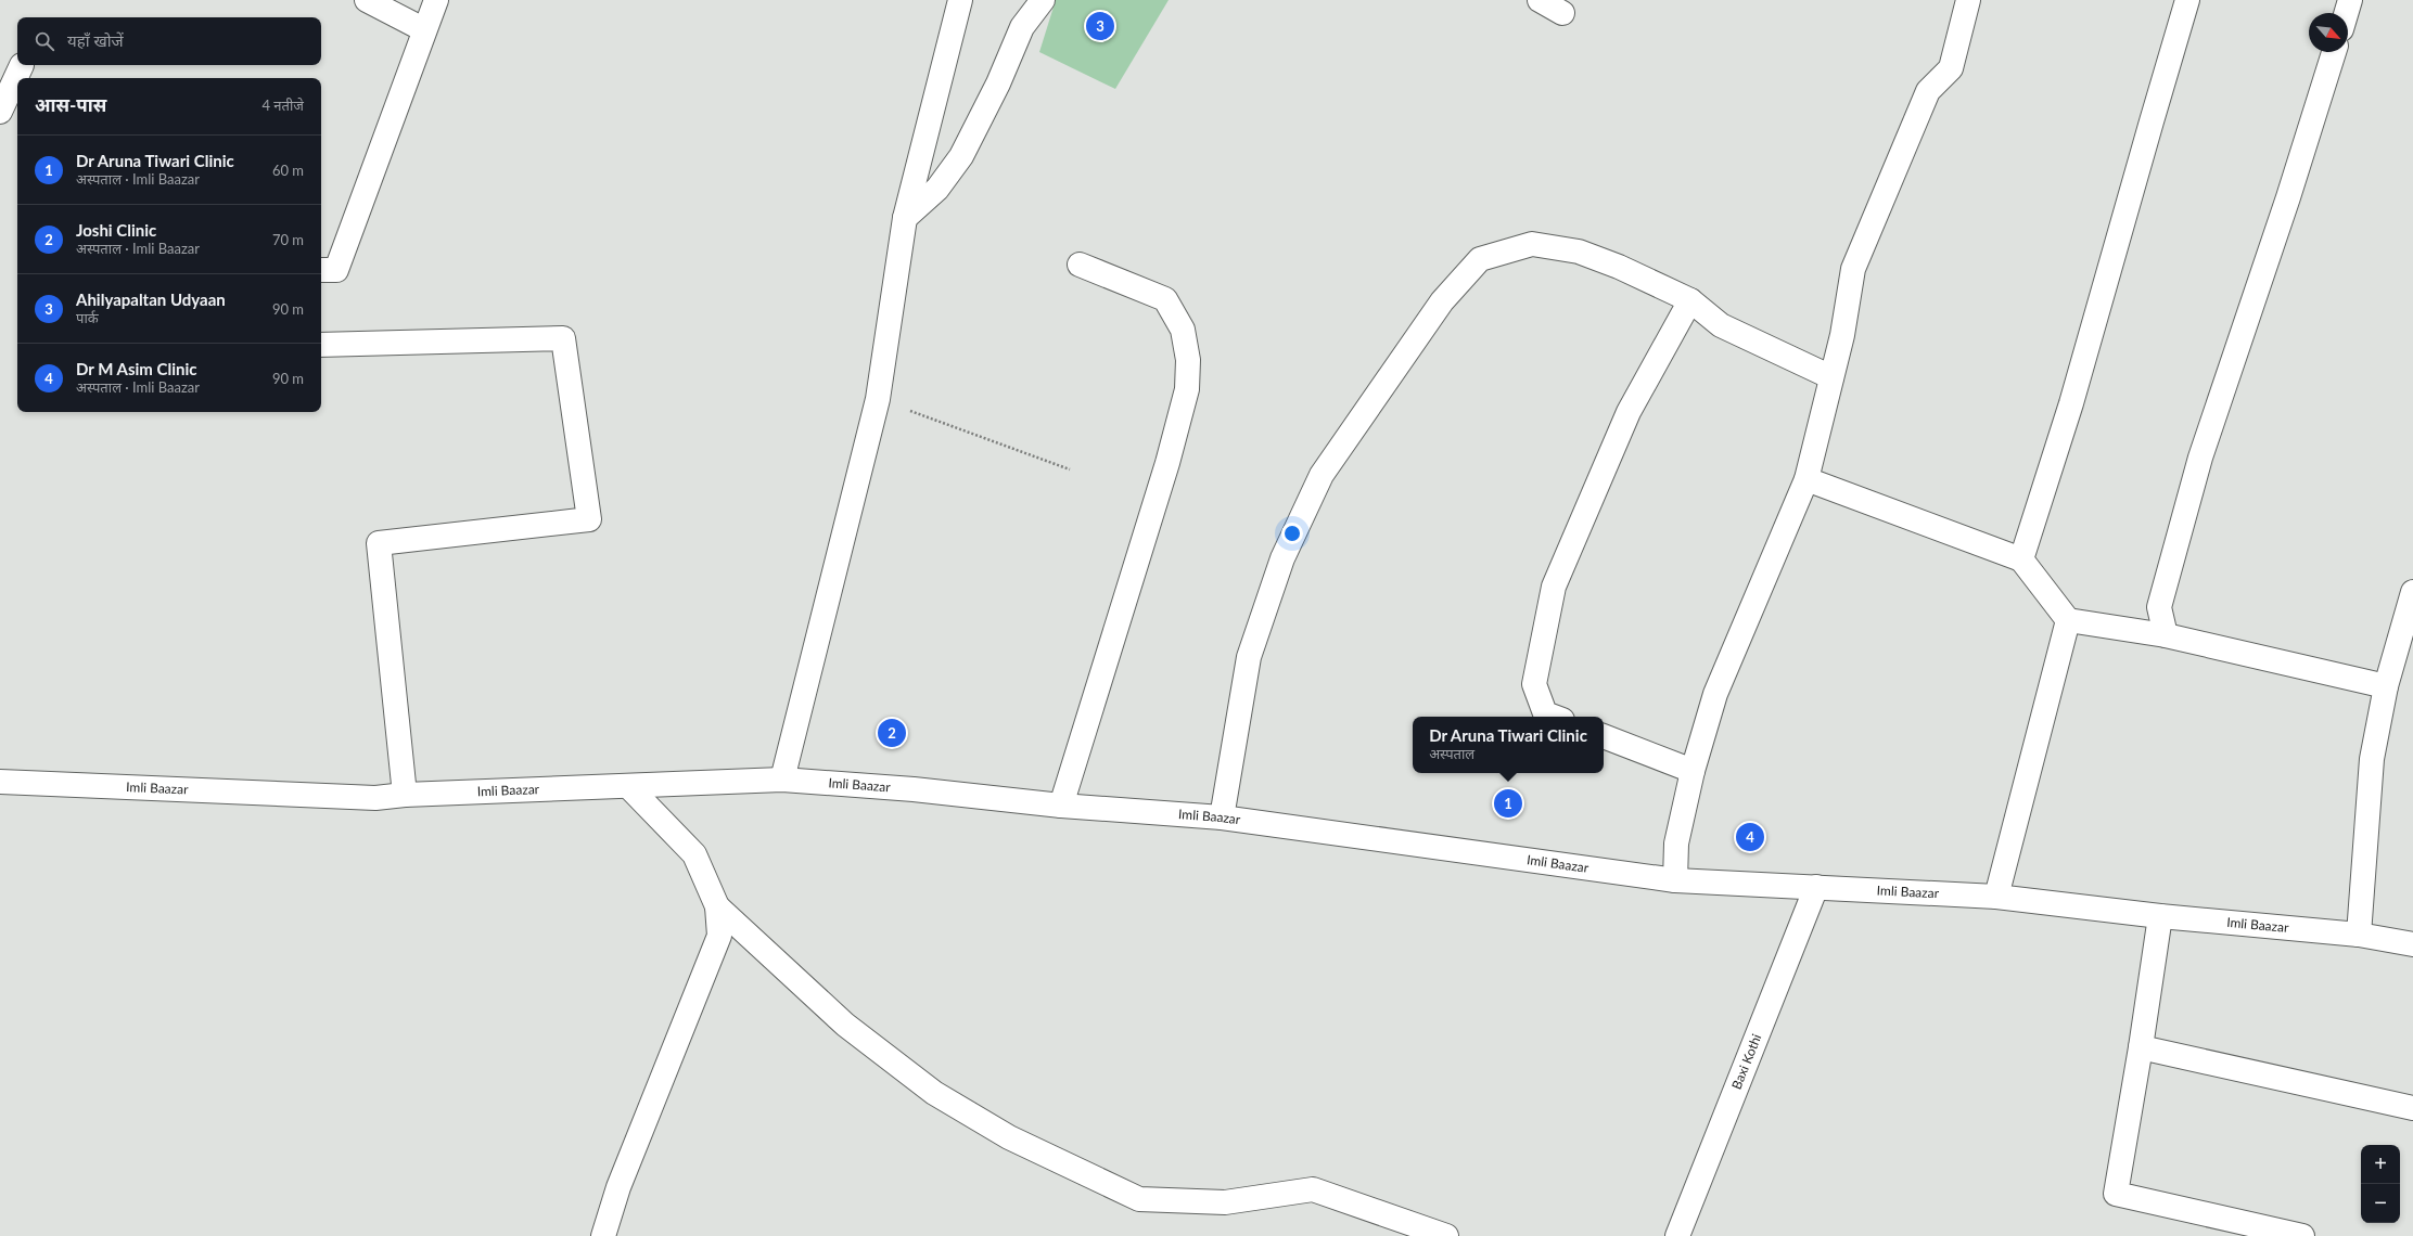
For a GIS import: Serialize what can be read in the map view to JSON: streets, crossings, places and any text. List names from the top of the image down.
{
  "streets": {
    "street": ["Imli Baazar", "Baxi Kothi"]
  },
  "crossings": [
    ["Imli Baazar", "Baxi Kothi"]
  ],
  "north": "bottom right",
  "page": {
    "pins": [
      "3",
      "2",
      "1",
      "4"
    ],
    "search": "यहाँ खोजें",
    "heading": ["आस-पास", "4 नतीजे"],
    "list": [
      {
        "mark": "1",
        "name": "Dr Aruna Tiwari Clinic",
        "note": "अस्पताल · Imli Baazar",
        "value": "60 m"
      },
      {
        "mark": "2",
        "name": "Joshi Clinic",
        "note": "अस्पताल · Imli Baazar",
        "value": "70 m"
      },
      {
        "mark": "3",
        "name": "Ahilyapaltan Udyaan",
        "note": "पार्क",
        "value": "90 m"
      },
      {
        "mark": "4",
        "name": "Dr M Asim Clinic",
        "note": "अस्पताल · Imli Baazar",
        "value": "90 m"
      }
    ],
    "popup": ["Dr Aruna Tiwari Clinic", "अस्पताल"],
    "map_buttons": ["+", "−"]
  }
}
